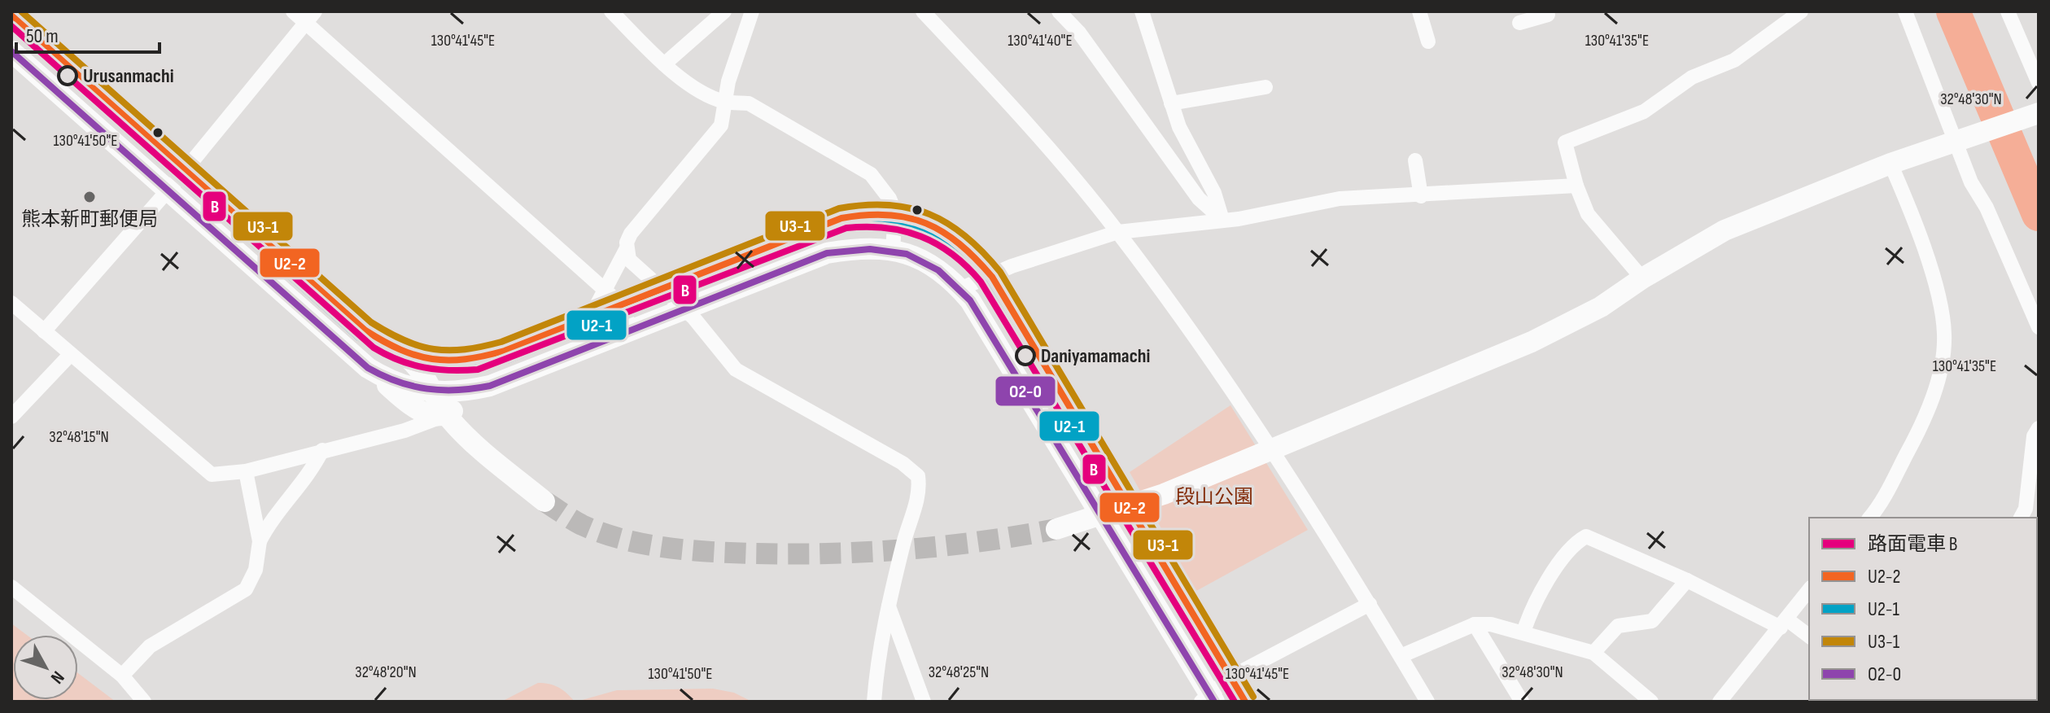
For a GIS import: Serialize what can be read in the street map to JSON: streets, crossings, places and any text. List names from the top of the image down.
{
  "parks": ["段山公園"],
  "places": ["Urusanmachi", "熊本新町郵便局", "Daniyamamachi"],
  "lines": [
    "transit line U3-1",
    "transit line U2-2",
    "tram line B",
    "transit line U2-1",
    "transit line O2-0"
  ],
  "legend": [
    "路面電車 B",
    "U2-2",
    "U2-1",
    "U3-1",
    "O2-0"
  ],
  "scale_bar": "50 m",
  "north": "bottom right",
  "coordinates": [
    "130°41'45\"E",
    "130°41'35\"E",
    "130°41'40\"E",
    "32°48'30\"N",
    "130°41'50\"E",
    "32°48'15\"N",
    "32°48'20\"N",
    "32°48'25\"N"
  ]
}
